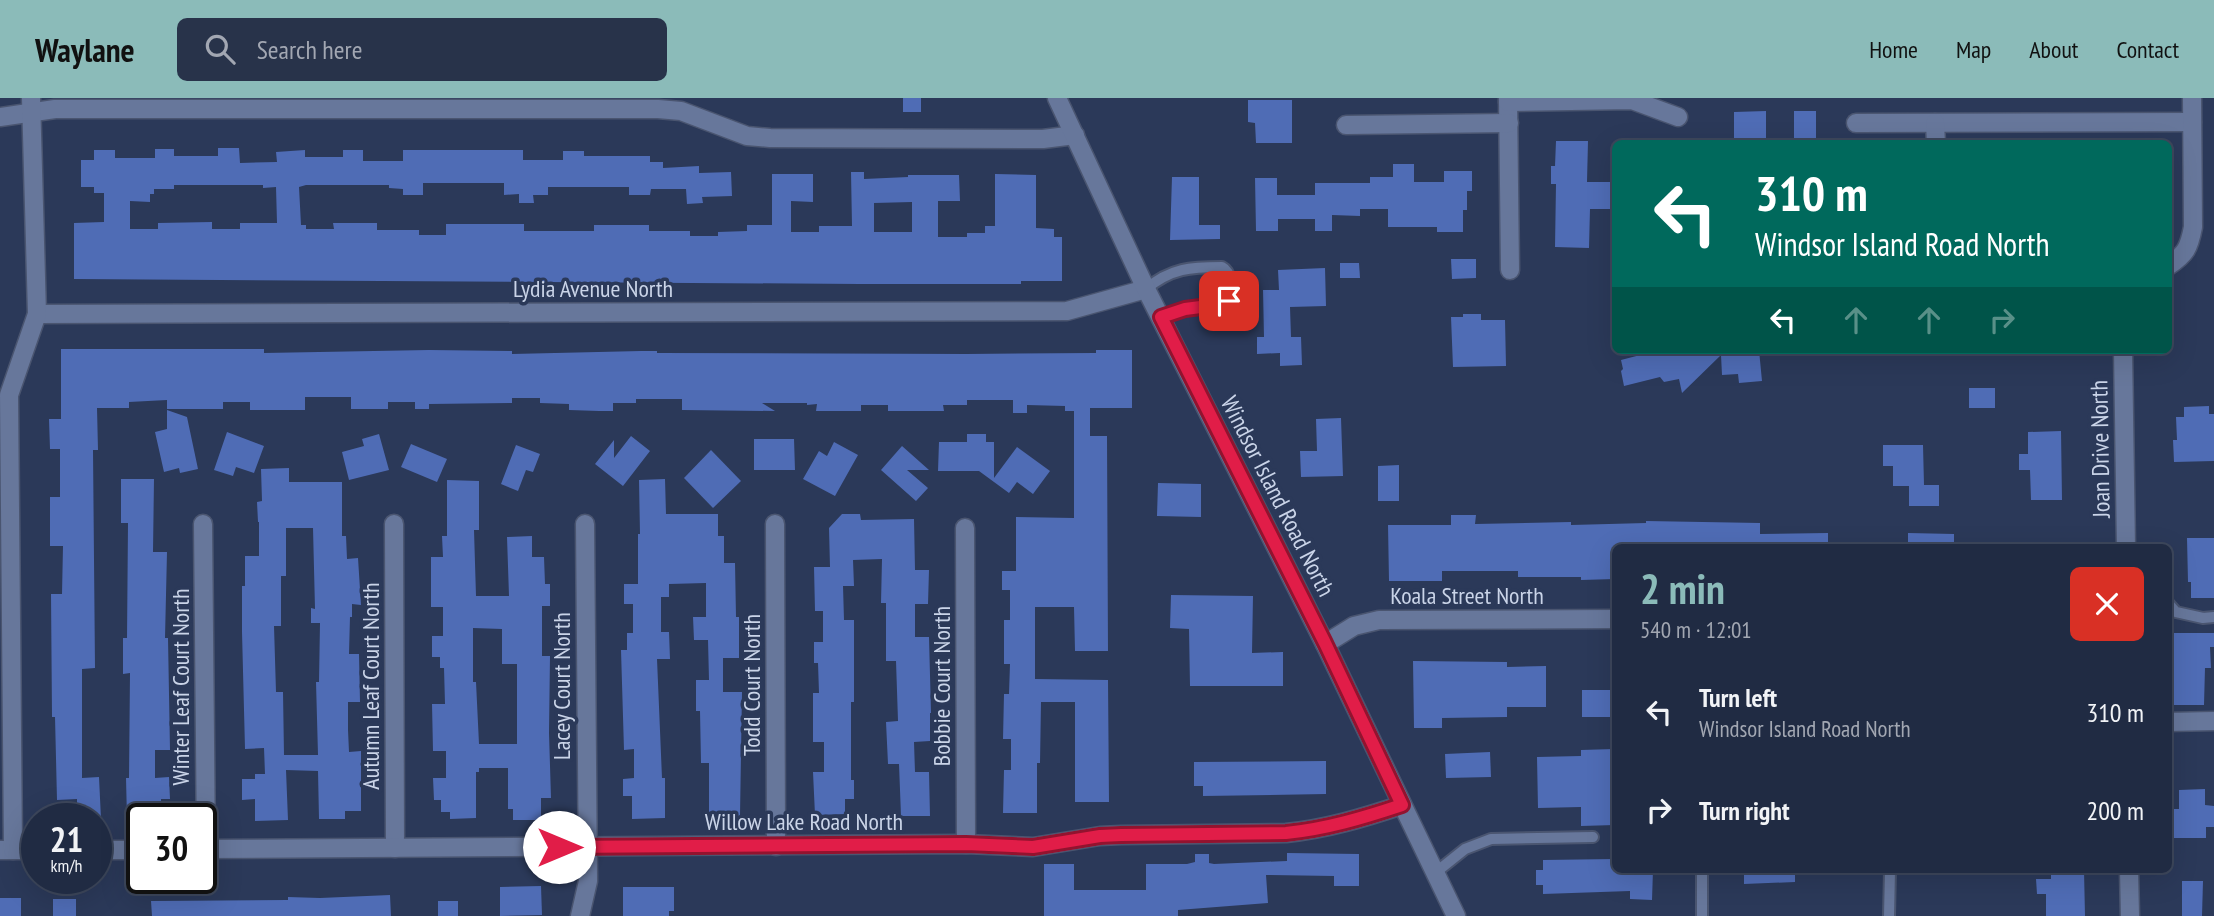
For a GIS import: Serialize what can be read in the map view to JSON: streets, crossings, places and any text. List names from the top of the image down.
{
  "streets": {
    "street": [
      "Lydia Avenue North",
      "Joan Drive North",
      "Windsor Island Road North",
      "Koala Street North",
      "Todd Court North",
      "Autumn Leaf Court North",
      "Lacey Court North",
      "Bobbie Court North",
      "Winter Leaf Court North",
      "Willow Lake Road North"
    ]
  },
  "crossings": [
    ["Lydia Avenue North", "Windsor Island Road North"],
    ["Windsor Island Road North", "Koala Street North"],
    ["Windsor Island Road North", "Willow Lake Road North"],
    ["Todd Court North", "Willow Lake Road North"],
    ["Autumn Leaf Court North", "Willow Lake Road North"],
    ["Lacey Court North", "Willow Lake Road North"],
    ["Bobbie Court North", "Willow Lake Road North"]
  ],
  "page": {
    "header": "Waylane",
    "search": "Search here",
    "nav": [
      "Home",
      "Map",
      "About",
      "Contact"
    ],
    "turn": ["310 m", "Windsor Island Road North"],
    "heading": ["2 min", "540 m · 12:01"],
    "list": [
      {
        "name": "Turn left",
        "note": "Windsor Island Road North",
        "value": "310 m"
      },
      {
        "name": "Turn right",
        "value": "200 m"
      }
    ],
    "speed": "21 km/h",
    "limit": "30"
  }
}
